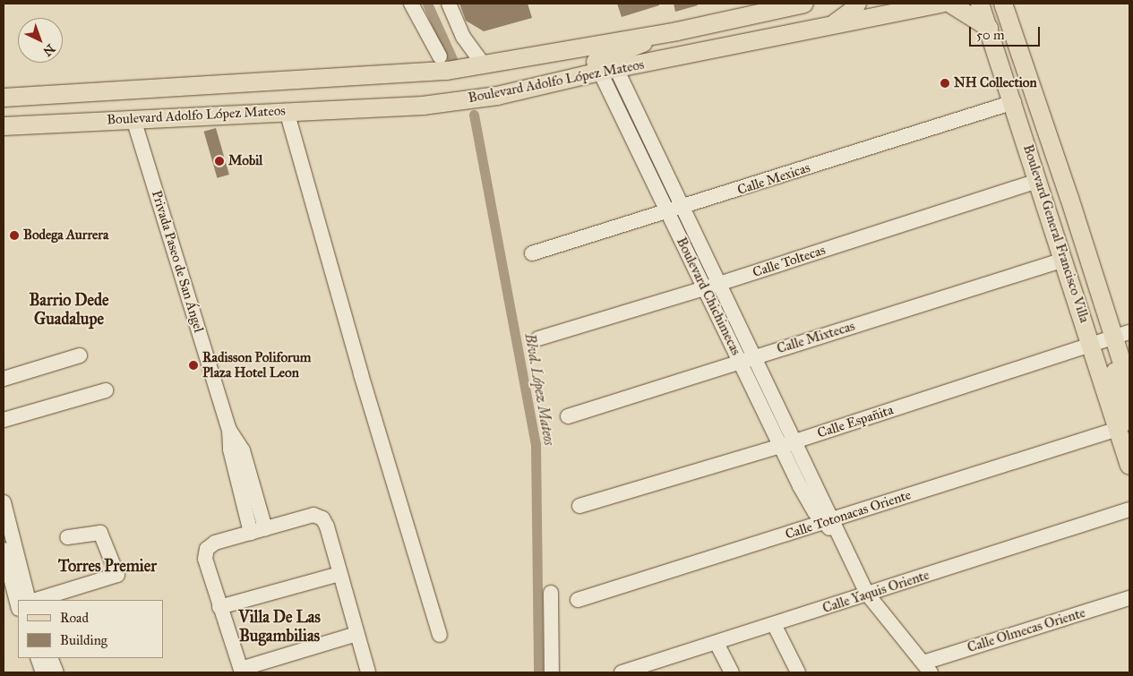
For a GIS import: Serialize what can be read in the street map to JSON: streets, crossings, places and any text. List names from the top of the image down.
{
  "streets": {
    "main road": ["Boulevard Adolfo López Mateos", "Boulevard General Francisco Villa"],
    "street": [
      "Calle Mexicas",
      "Privada Paseo de San Ángel",
      "Calle Toltecas",
      "Boulevard Chichimecas",
      "Calle Mixtecas",
      "Calle Españita",
      "Calle Totonacas Oriente",
      "Calle Yaquis Oriente",
      "Calle Olmecas Oriente"
    ]
  },
  "crossings": [
    ["Boulevard Adolfo López Mateos", "Privada Paseo de San Ángel"],
    ["Boulevard Adolfo López Mateos", "Boulevard Chichimecas"],
    ["Calle Mexicas", "Boulevard General Francisco Villa"],
    ["Calle Mexicas", "Boulevard Chichimecas"],
    ["Boulevard General Francisco Villa", "Calle Toltecas"],
    ["Boulevard General Francisco Villa", "Calle Mixtecas"],
    ["Boulevard General Francisco Villa", "Calle Españita"],
    ["Boulevard General Francisco Villa", "Calle Totonacas Oriente"],
    ["Calle Toltecas", "Boulevard Chichimecas"],
    ["Boulevard Chichimecas", "Calle Mixtecas"],
    ["Boulevard Chichimecas", "Calle Españita"],
    ["Boulevard Chichimecas", "Calle Totonacas Oriente"],
    ["Boulevard Chichimecas", "Calle Yaquis Oriente"],
    ["Boulevard Chichimecas", "Calle Olmecas Oriente"]
  ],
  "districts": ["Barrio Dede Guadalupe", "Torres Premier", "Villa De Las Bugambilias"],
  "water": ["Blvd. López Mateos"],
  "places": [
    "NH Collection",
    "Mobil",
    "Bodega Aurrera",
    "Radisson Poliforum Plaza Hotel Leon"
  ],
  "legend": ["Road", "Building"],
  "scale_bar": "50 m",
  "north": "bottom right"
}
